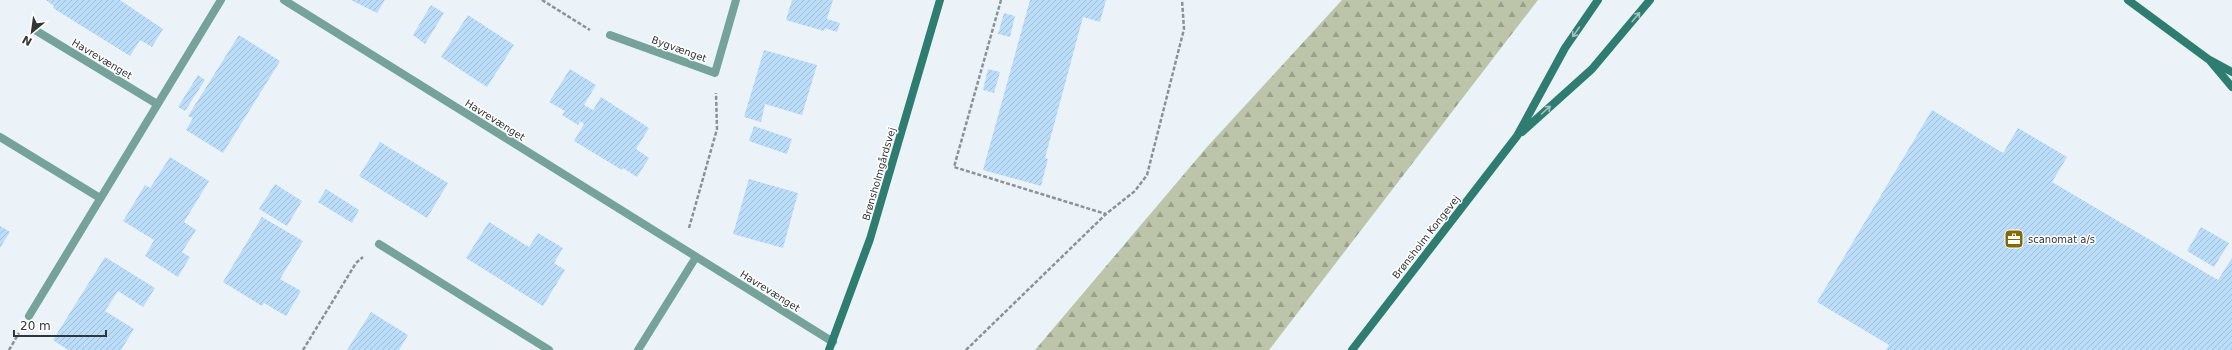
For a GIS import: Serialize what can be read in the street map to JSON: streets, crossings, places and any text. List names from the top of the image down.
{
  "streets": {
    "main road": ["Brønsholmgårdsvej", "Brønsholm Kongevej"],
    "street": ["Bygvænget", "Havrevænget"]
  },
  "crossings": [
    ["Havrevænget", "Brønsholmgårdsvej"]
  ],
  "places": {
    "office": ["scanomat a/s"]
  },
  "scale_bar": "20 m",
  "north": "bottom left"
}
